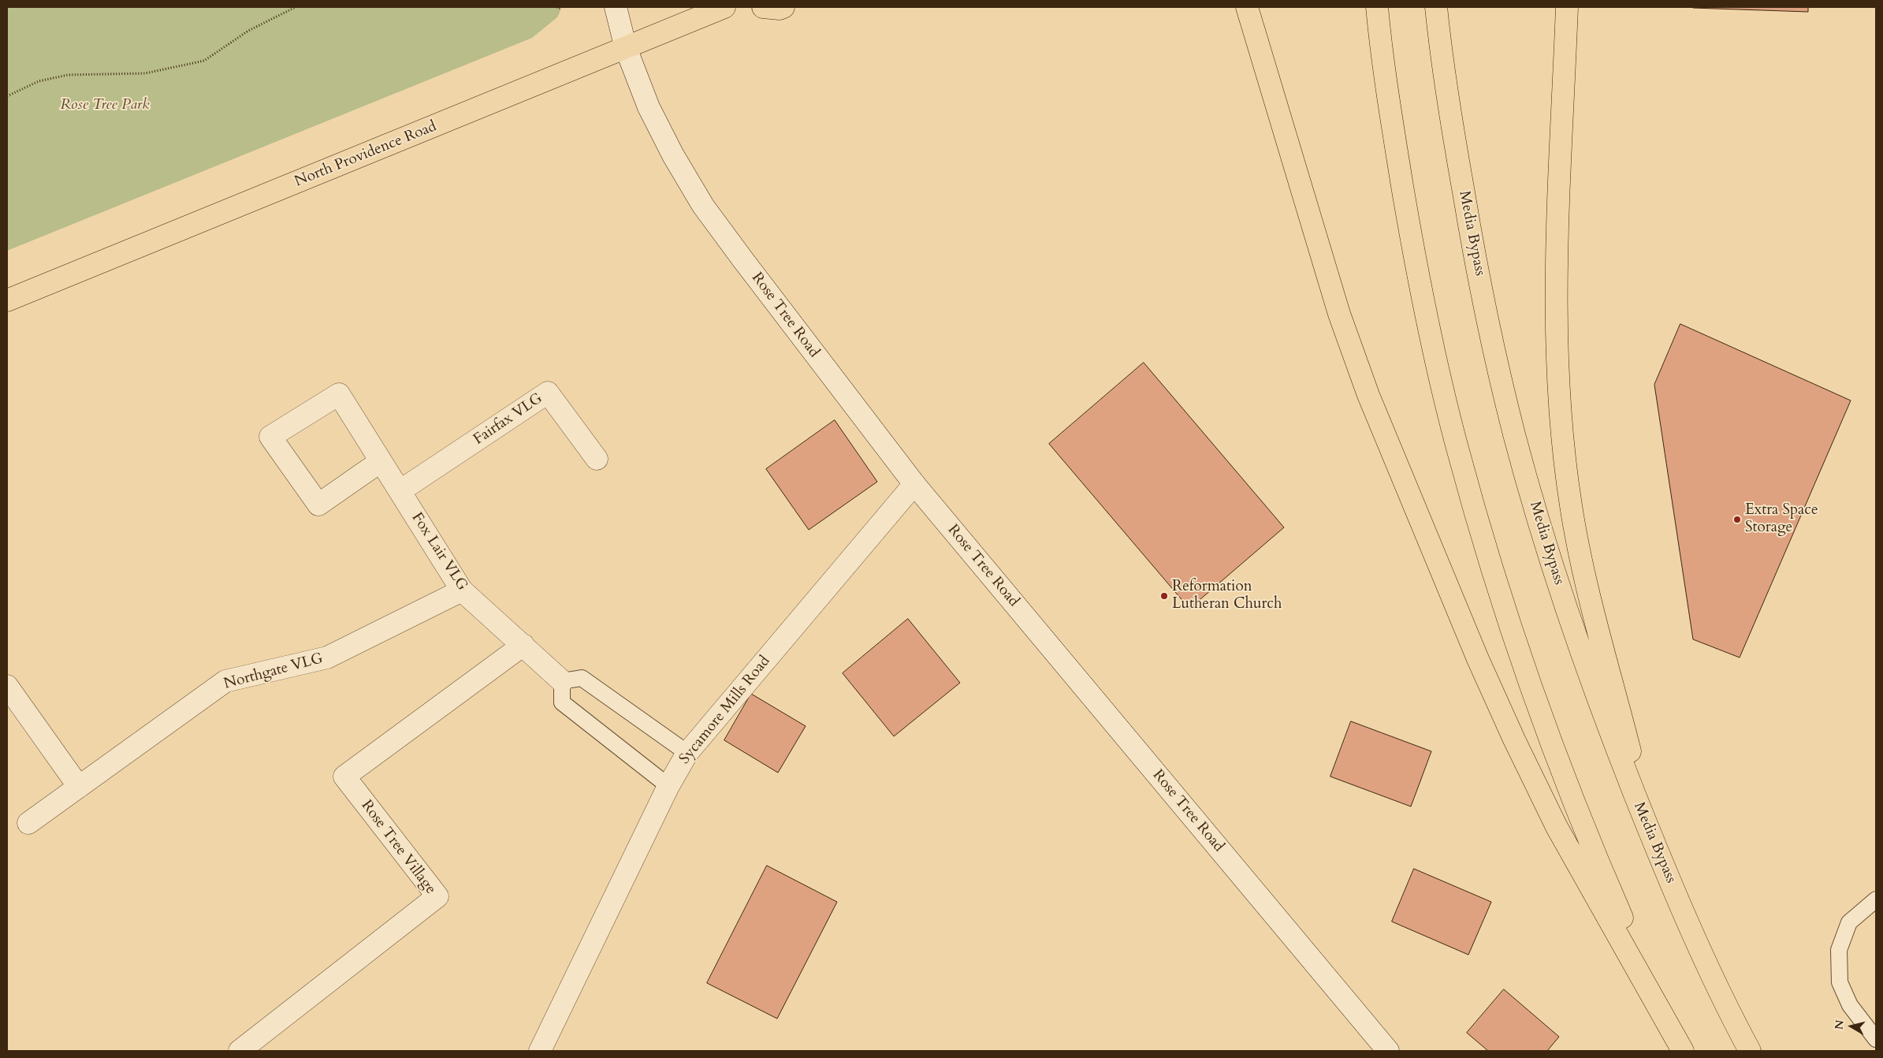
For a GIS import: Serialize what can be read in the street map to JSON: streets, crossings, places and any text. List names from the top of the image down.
{
  "streets": {
    "main road": ["North Providence Road", "Media Bypass"],
    "street": [
      "Rose Tree Road",
      "Fairfax VLG",
      "Fox Lair VLG",
      "Northgate VLG",
      "Sycamore Mills Road",
      "Rose Tree Village"
    ]
  },
  "crossings": [
    ["North Providence Road", "Rose Tree Road"],
    ["Rose Tree Road", "Sycamore Mills Road"],
    ["Fairfax VLG", "Fox Lair VLG"],
    ["Fox Lair VLG", "Northgate VLG"],
    ["Fox Lair VLG", "Rose Tree Village"]
  ],
  "parks": ["Rose Tree Park"],
  "places": ["Extra Space Storage", "Reformation Lutheran Church"],
  "north": "left"
}
